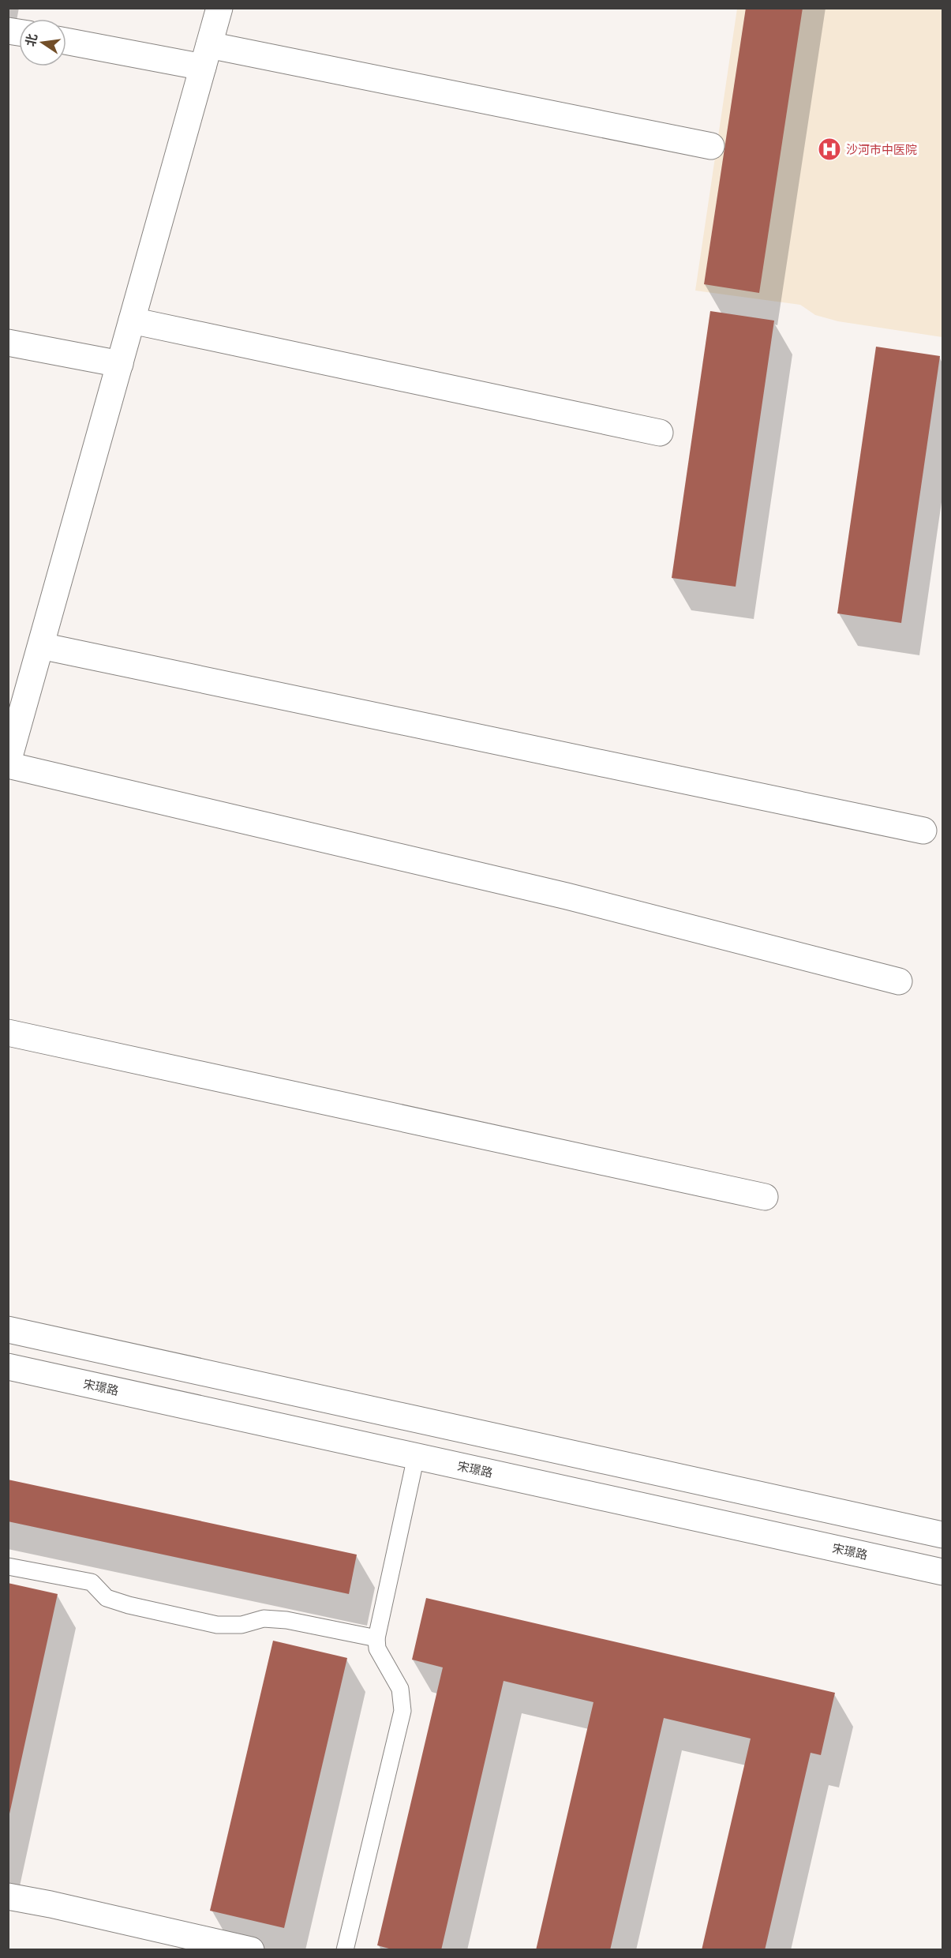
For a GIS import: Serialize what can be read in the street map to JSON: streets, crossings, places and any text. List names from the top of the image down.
{
  "streets": {
    "main road": ["宋璟路"]
  },
  "places": {
    "hospital": ["沙河市中医院"]
  },
  "north": "left"
}
